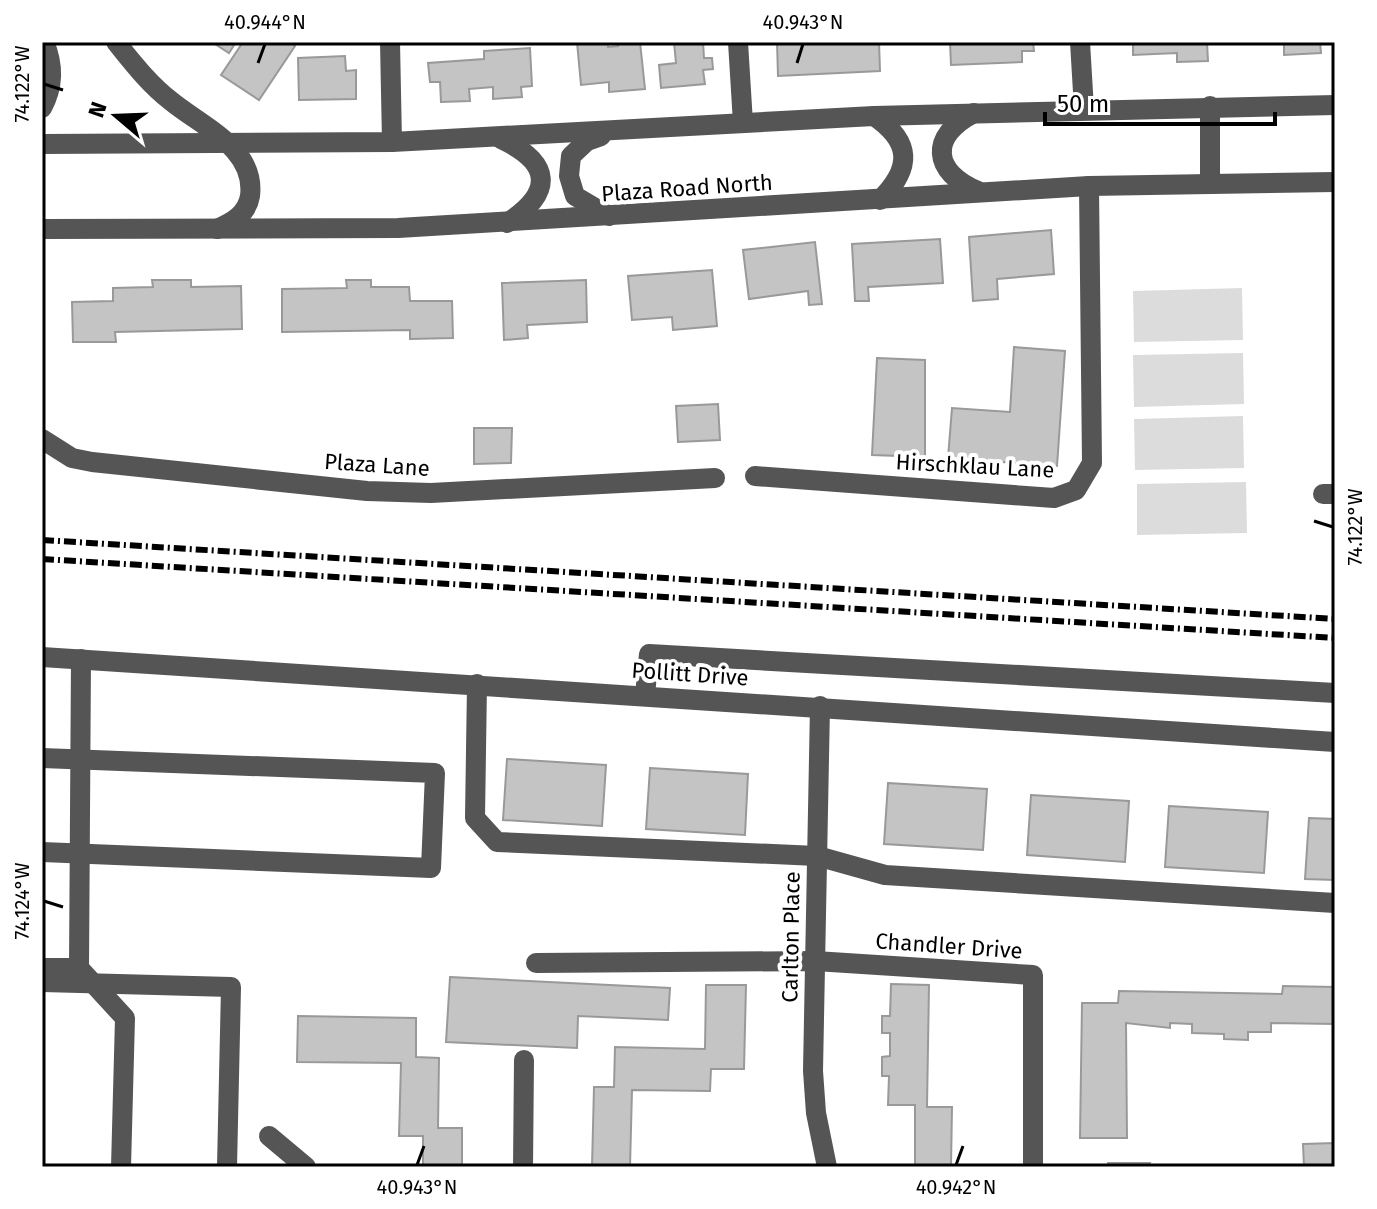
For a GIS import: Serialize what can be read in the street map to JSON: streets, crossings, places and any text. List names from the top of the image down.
{
  "streets": {
    "street": [
      "Plaza Road North",
      "Plaza Lane",
      "Hirschklau Lane",
      "Pollitt Drive",
      "Carlton Place",
      "Chandler Drive"
    ]
  },
  "crossings": [
    ["Plaza Road North", "Hirschklau Lane"],
    ["Pollitt Drive", "Carlton Place"],
    ["Carlton Place", "Chandler Drive"]
  ],
  "scale_bar": "50 m",
  "north": "left",
  "coordinates": [
    "40.944°N",
    "40.943°N",
    "74.122°W",
    "74.124°W",
    "40.942°N"
  ]
}
